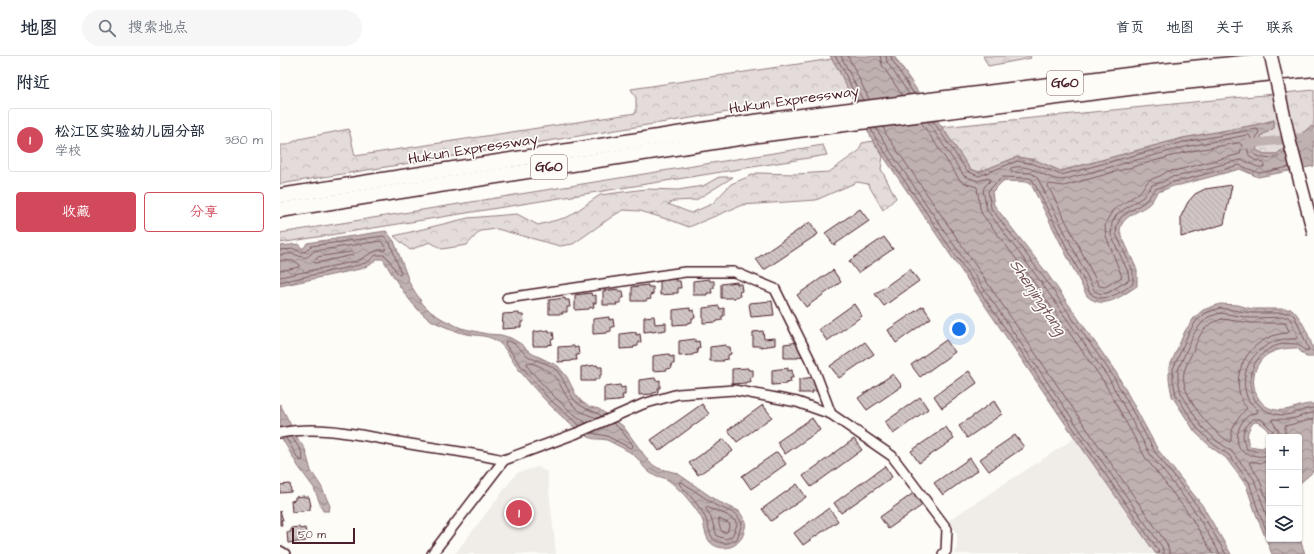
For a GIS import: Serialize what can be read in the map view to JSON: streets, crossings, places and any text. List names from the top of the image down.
{
  "streets": {
    "highway": ["G60", "Hukun Expressway"]
  },
  "water": ["Shenjingtang"],
  "scale_bar": "50 m",
  "page": {
    "header": "地图",
    "search": "搜索地点",
    "nav": [
      "首页",
      "地图",
      "关于",
      "联系"
    ],
    "heading": "附近",
    "list": [
      {
        "mark": "1",
        "name": "松江区实验幼儿园分部",
        "note": "学校",
        "value": "380 m"
      }
    ],
    "buttons": ["收藏", "分享"],
    "map_buttons": ["+", "−"],
    "pins": "1",
    "scale": "50 m"
  }
}
